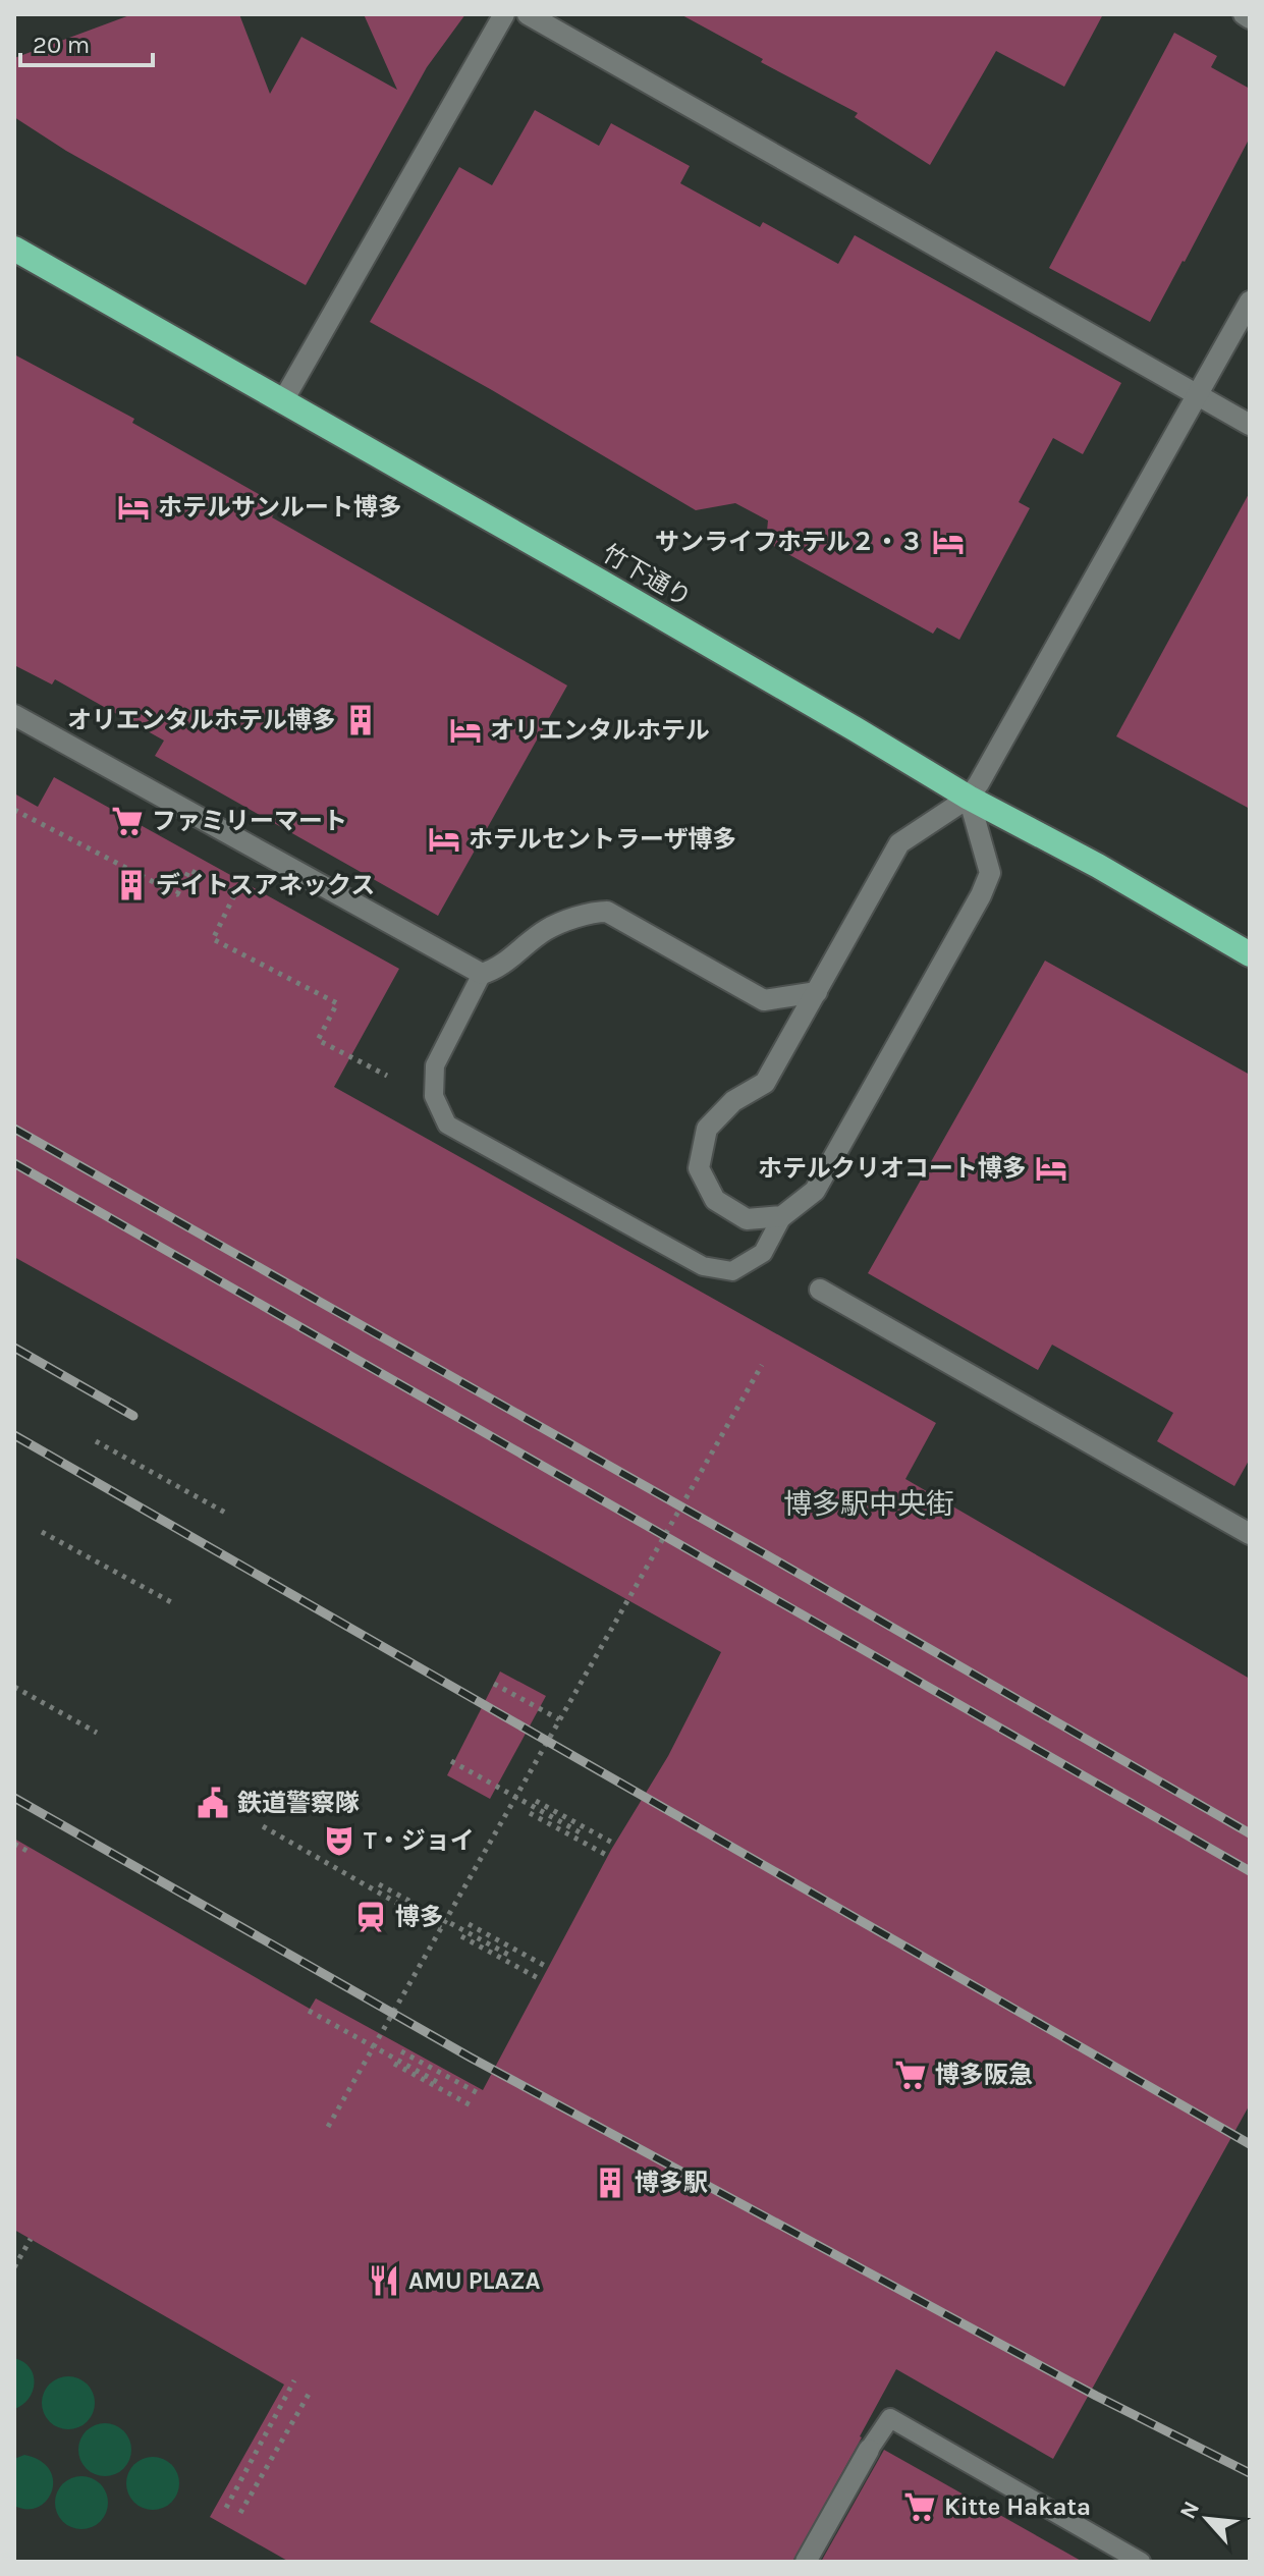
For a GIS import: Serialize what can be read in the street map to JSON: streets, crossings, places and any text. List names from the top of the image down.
{
  "streets": {
    "highway": ["竹下通り"]
  },
  "districts": ["博多駅中央街"],
  "places": {
    "hotel": [
      "ホテルサンルート博多",
      "サンライフホテル２・３",
      "オリエンタルホテル",
      "ホテルセントラーザ博多",
      "ホテルクリオコート博多"
    ],
    "building": ["オリエンタルホテル博多", "デイトスアネックス", "博多駅"],
    "supermarket": ["ファミリーマート", "博多阪急", "Kitte Hakata"],
    "public building": ["鉄道警察隊"],
    "theatre": ["T・ジョイ"],
    "station": ["博多"],
    "restaurant": ["AMU PLAZA"]
  },
  "scale_bar": "20 m",
  "north": "top left"
}
